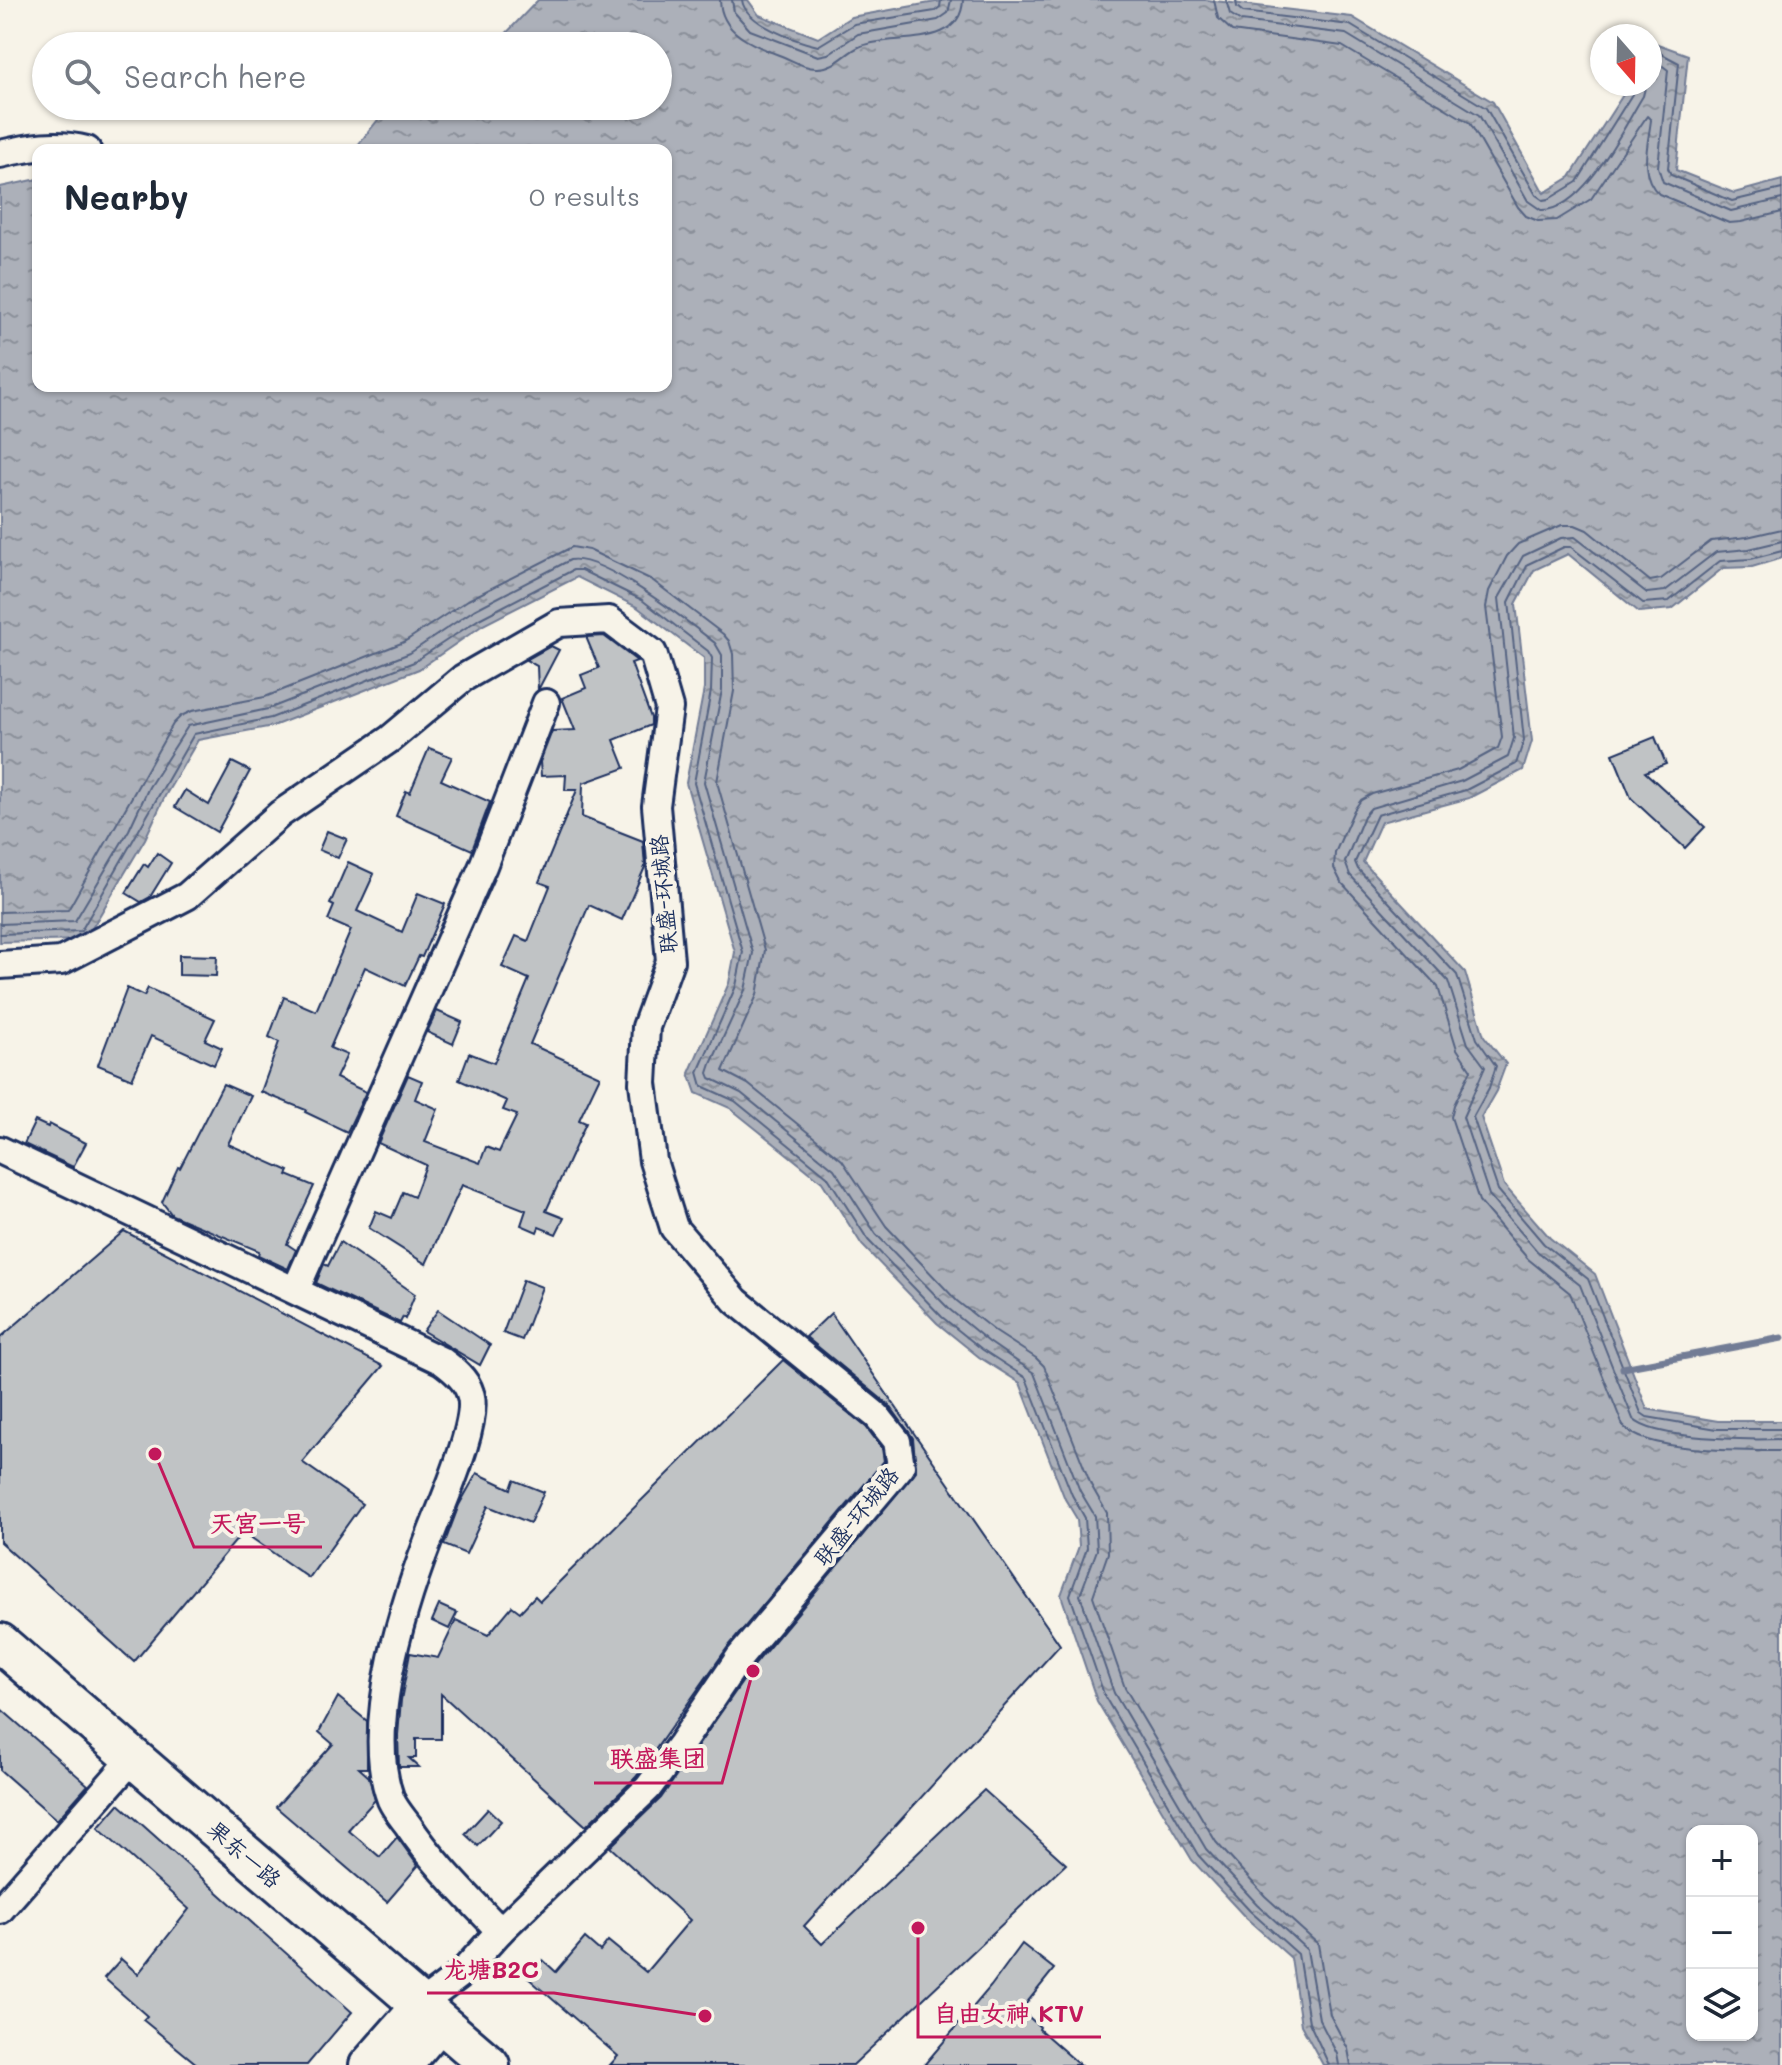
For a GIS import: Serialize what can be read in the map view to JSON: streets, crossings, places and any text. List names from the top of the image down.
{
  "streets": {
    "main road": ["果东一路"],
    "street": ["联盛-环城路"]
  },
  "crossings": [
    ["联盛-环城路", "果东一路"]
  ],
  "places": [
    "天宫一号",
    "联盛集团",
    "自由女神 KTV",
    "龙塘B2C"
  ],
  "north": "bottom",
  "page": {
    "search": "Search here",
    "heading": ["Nearby", "0 results"],
    "map_buttons": ["+", "−"]
  }
}
